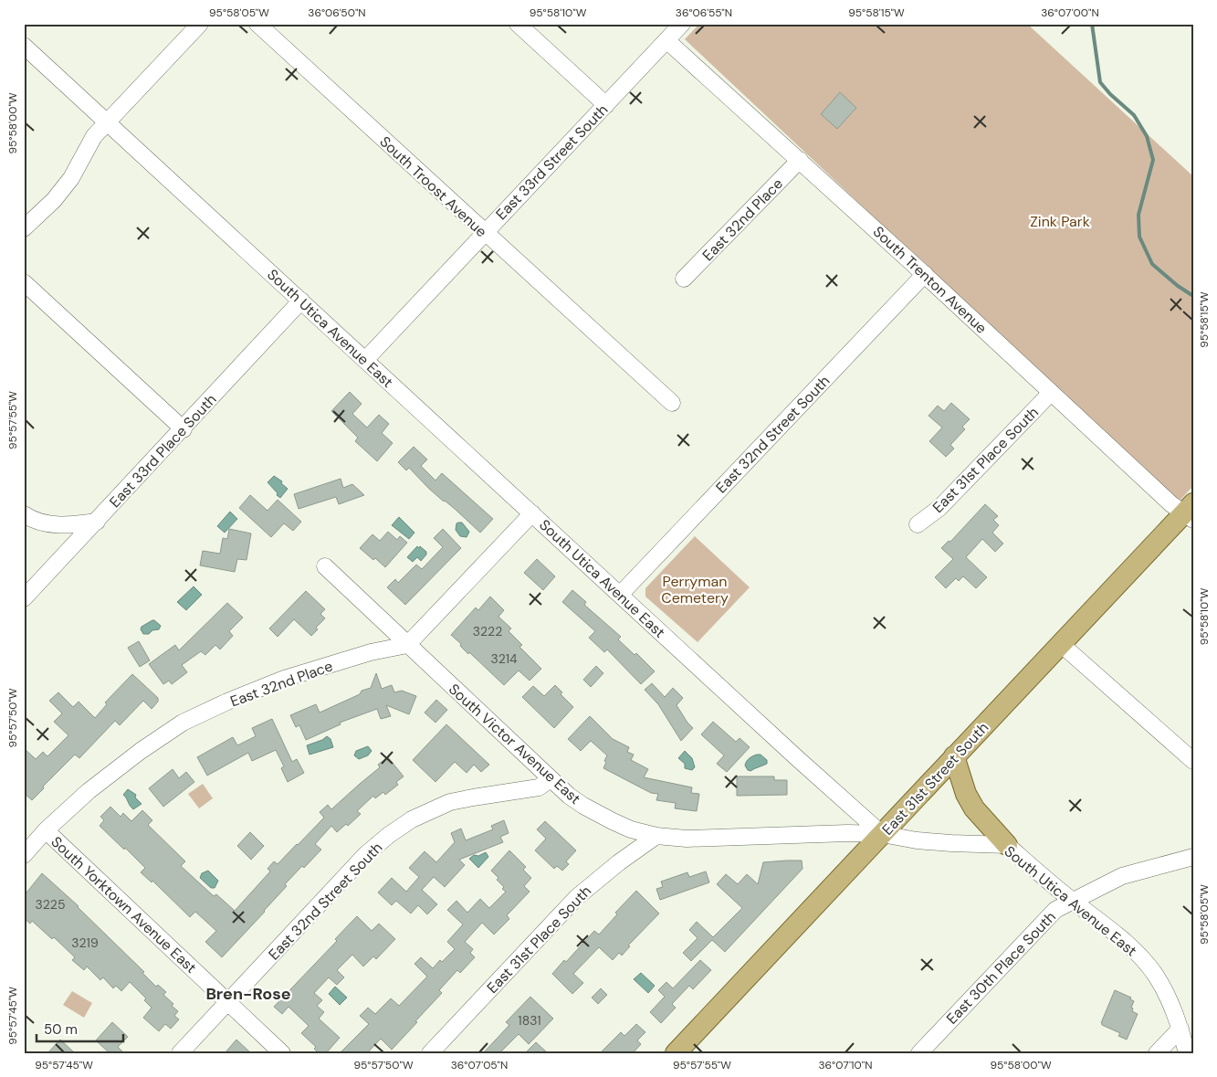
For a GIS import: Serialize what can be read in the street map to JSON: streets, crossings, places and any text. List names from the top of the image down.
{
  "streets": {
    "main road": ["East 31st Street South"],
    "street": [
      "East 33rd Street South",
      "South Troost Avenue",
      "East 32nd Place",
      "South Trenton Avenue",
      "South Utica Avenue East",
      "East 32nd Street South",
      "East 33rd Place South",
      "East 31st Place South",
      "South Victor Avenue East",
      "South Yorktown Avenue East",
      "East 30th Place South"
    ]
  },
  "crossings": [
    ["East 33rd Street South", "South Troost Avenue"],
    ["East 33rd Street South", "South Trenton Avenue"],
    ["East 33rd Street South", "South Utica Avenue East"],
    ["East 32nd Place", "South Trenton Avenue"],
    ["East 32nd Place", "South Victor Avenue East"],
    ["East 32nd Place", "South Yorktown Avenue East"],
    ["South Trenton Avenue", "East 32nd Street South"],
    ["South Trenton Avenue", "East 31st Place South"],
    ["South Trenton Avenue", "East 31st Street South"],
    ["South Utica Avenue East", "East 32nd Street South"],
    ["South Utica Avenue East", "East 33rd Place South"],
    ["South Utica Avenue East", "South Victor Avenue East"],
    ["South Utica Avenue East", "East 31st Street South"],
    ["South Utica Avenue East", "East 30th Place South"],
    ["East 32nd Street South", "South Victor Avenue East"],
    ["East 32nd Street South", "South Yorktown Avenue East"],
    ["East 31st Place South", "South Victor Avenue East"],
    ["South Victor Avenue East", "East 31st Street South"]
  ],
  "districts": ["Bren-Rose"],
  "parks": ["Zink Park", "Perryman Cemetery"],
  "house_numbers": [
    "3222",
    "3214",
    "3225",
    "3219",
    "1831"
  ],
  "scale_bar": "50 m",
  "coordinates": [
    "95°58'05\"W",
    "36°06'50\"N",
    "95°58'10\"W",
    "36°06'55\"N",
    "95°58'15\"W",
    "36°07'00\"N",
    "95°58'00\"W",
    "95°57'55\"W",
    "95°57'50\"W",
    "95°57'45\"W",
    "36°07'05\"N",
    "36°07'10\"N"
  ]
}
